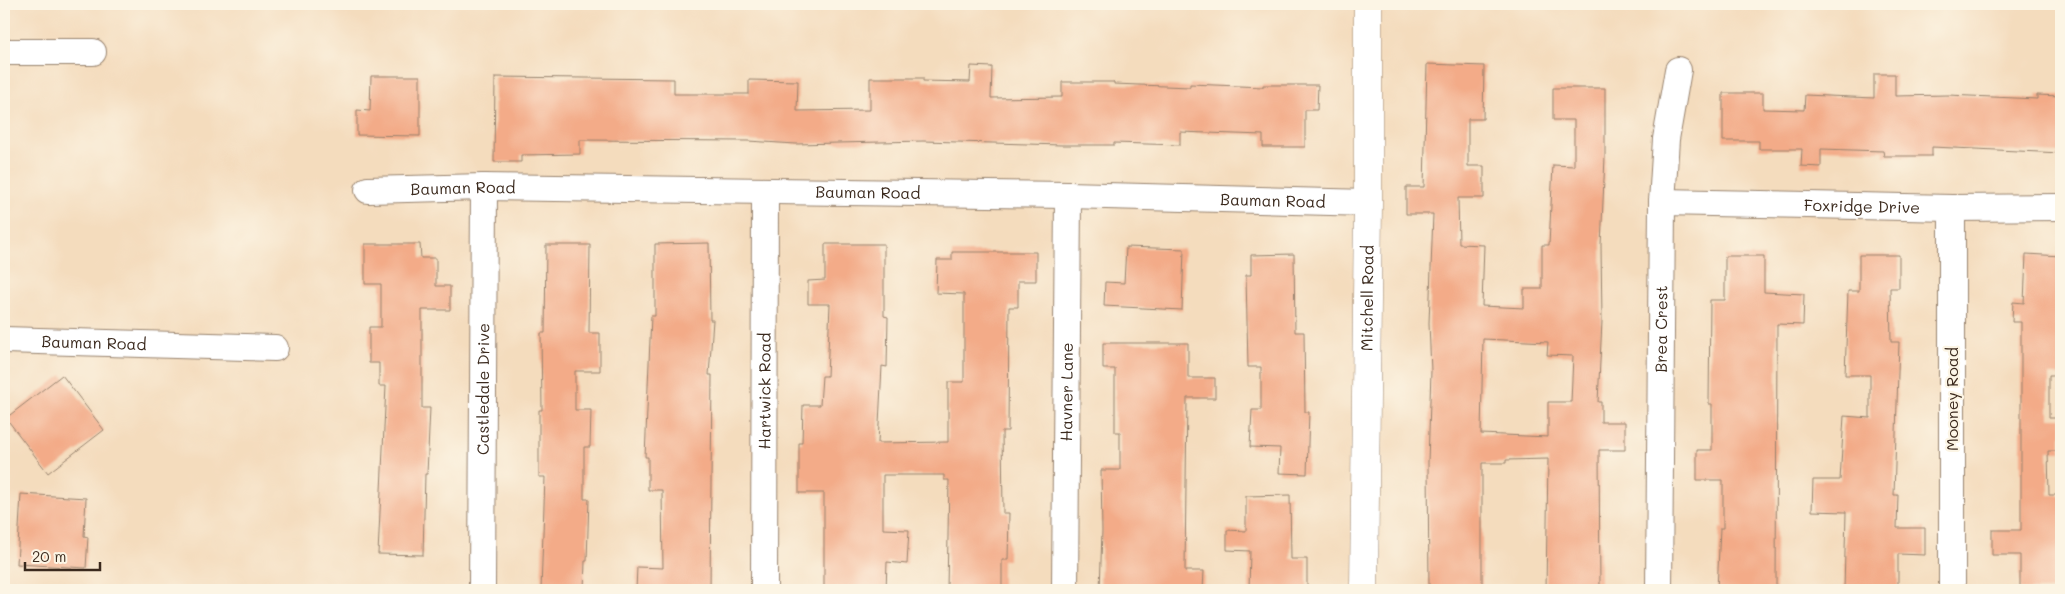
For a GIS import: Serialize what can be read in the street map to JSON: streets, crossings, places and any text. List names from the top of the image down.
{
  "streets": {
    "street": [
      "Bauman Road",
      "Foxridge Drive",
      "Mitchell Road",
      "Brea Crest",
      "Castledale Drive",
      "Hartwick Road",
      "Havner Lane",
      "Mooney Road"
    ]
  },
  "crossings": [
    ["Bauman Road", "Mitchell Road"],
    ["Bauman Road", "Castledale Drive"],
    ["Bauman Road", "Hartwick Road"],
    ["Bauman Road", "Havner Lane"],
    ["Foxridge Drive", "Brea Crest"],
    ["Foxridge Drive", "Mooney Road"]
  ],
  "scale_bar": "20 m"
}
